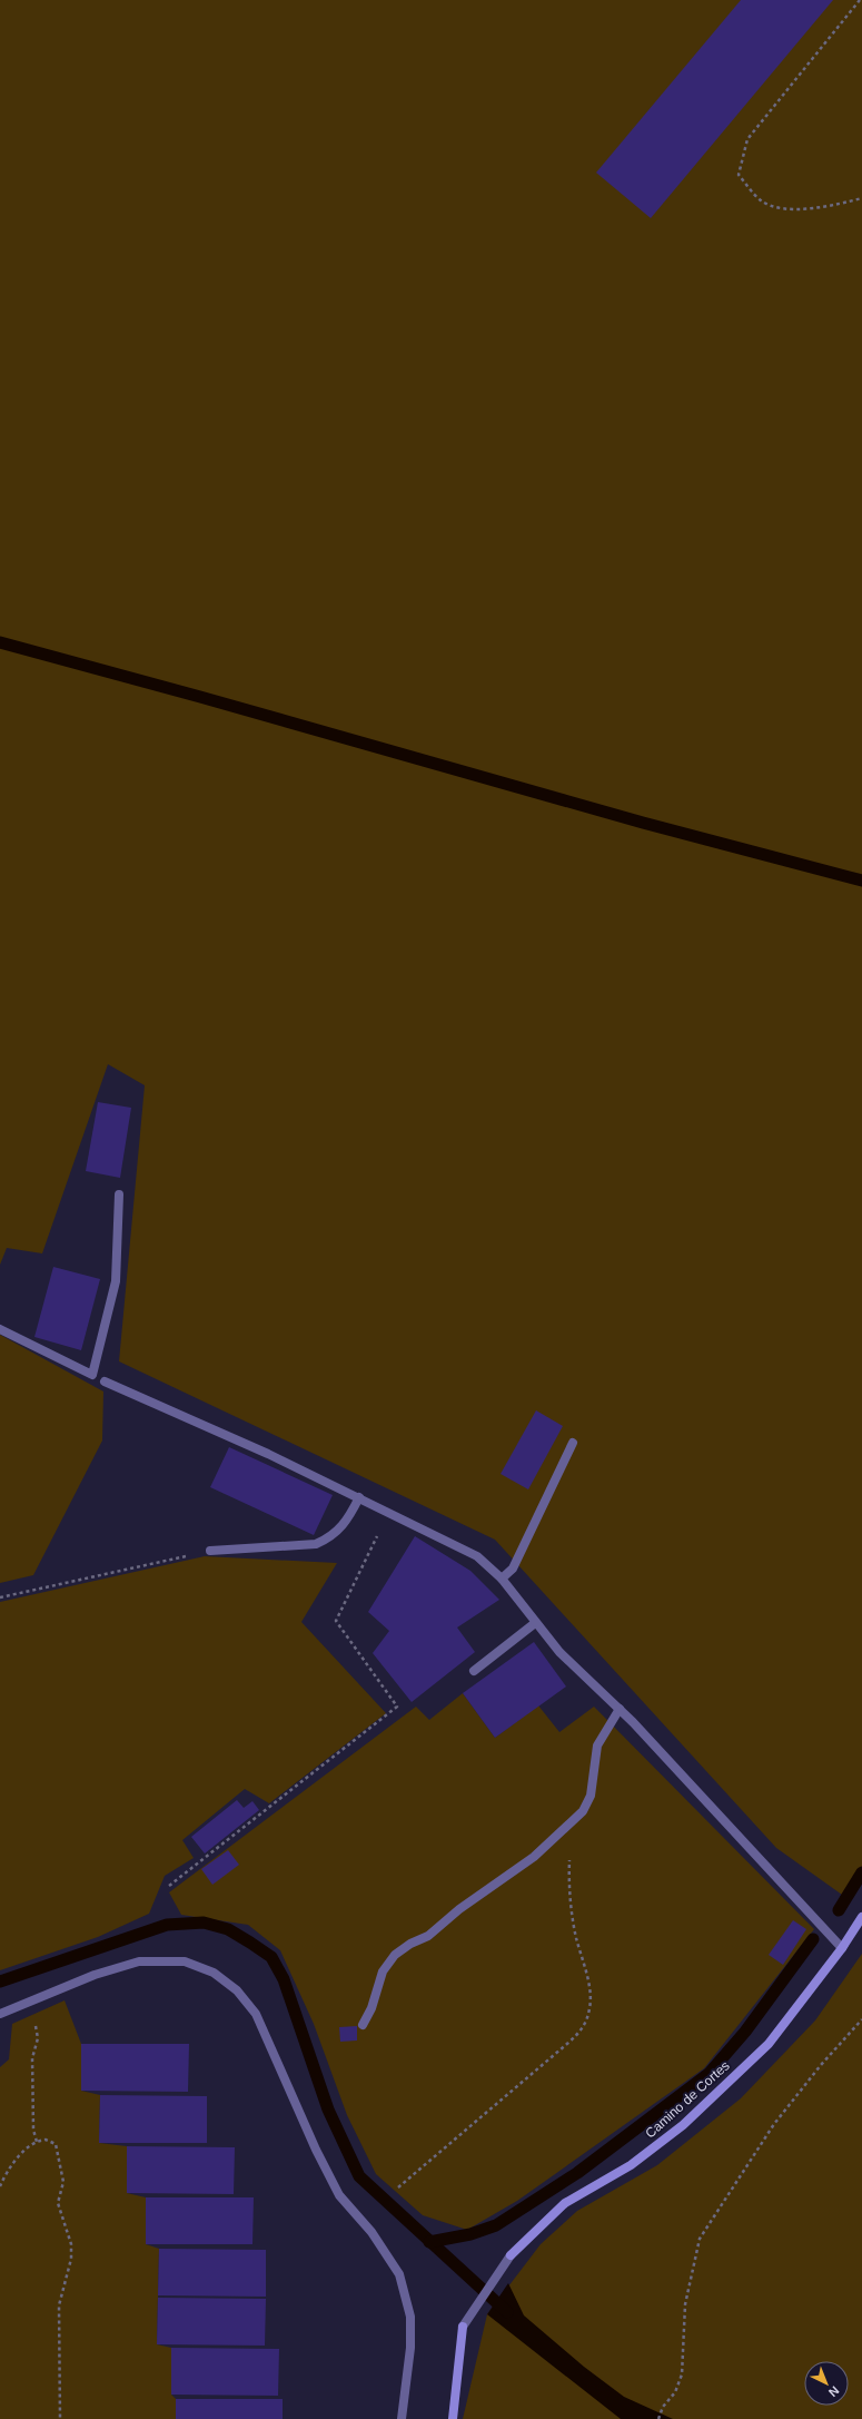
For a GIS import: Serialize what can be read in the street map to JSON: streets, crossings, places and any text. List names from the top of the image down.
{
  "streets": {
    "street": ["Camino de Cortes"]
  },
  "north": "bottom right"
}
